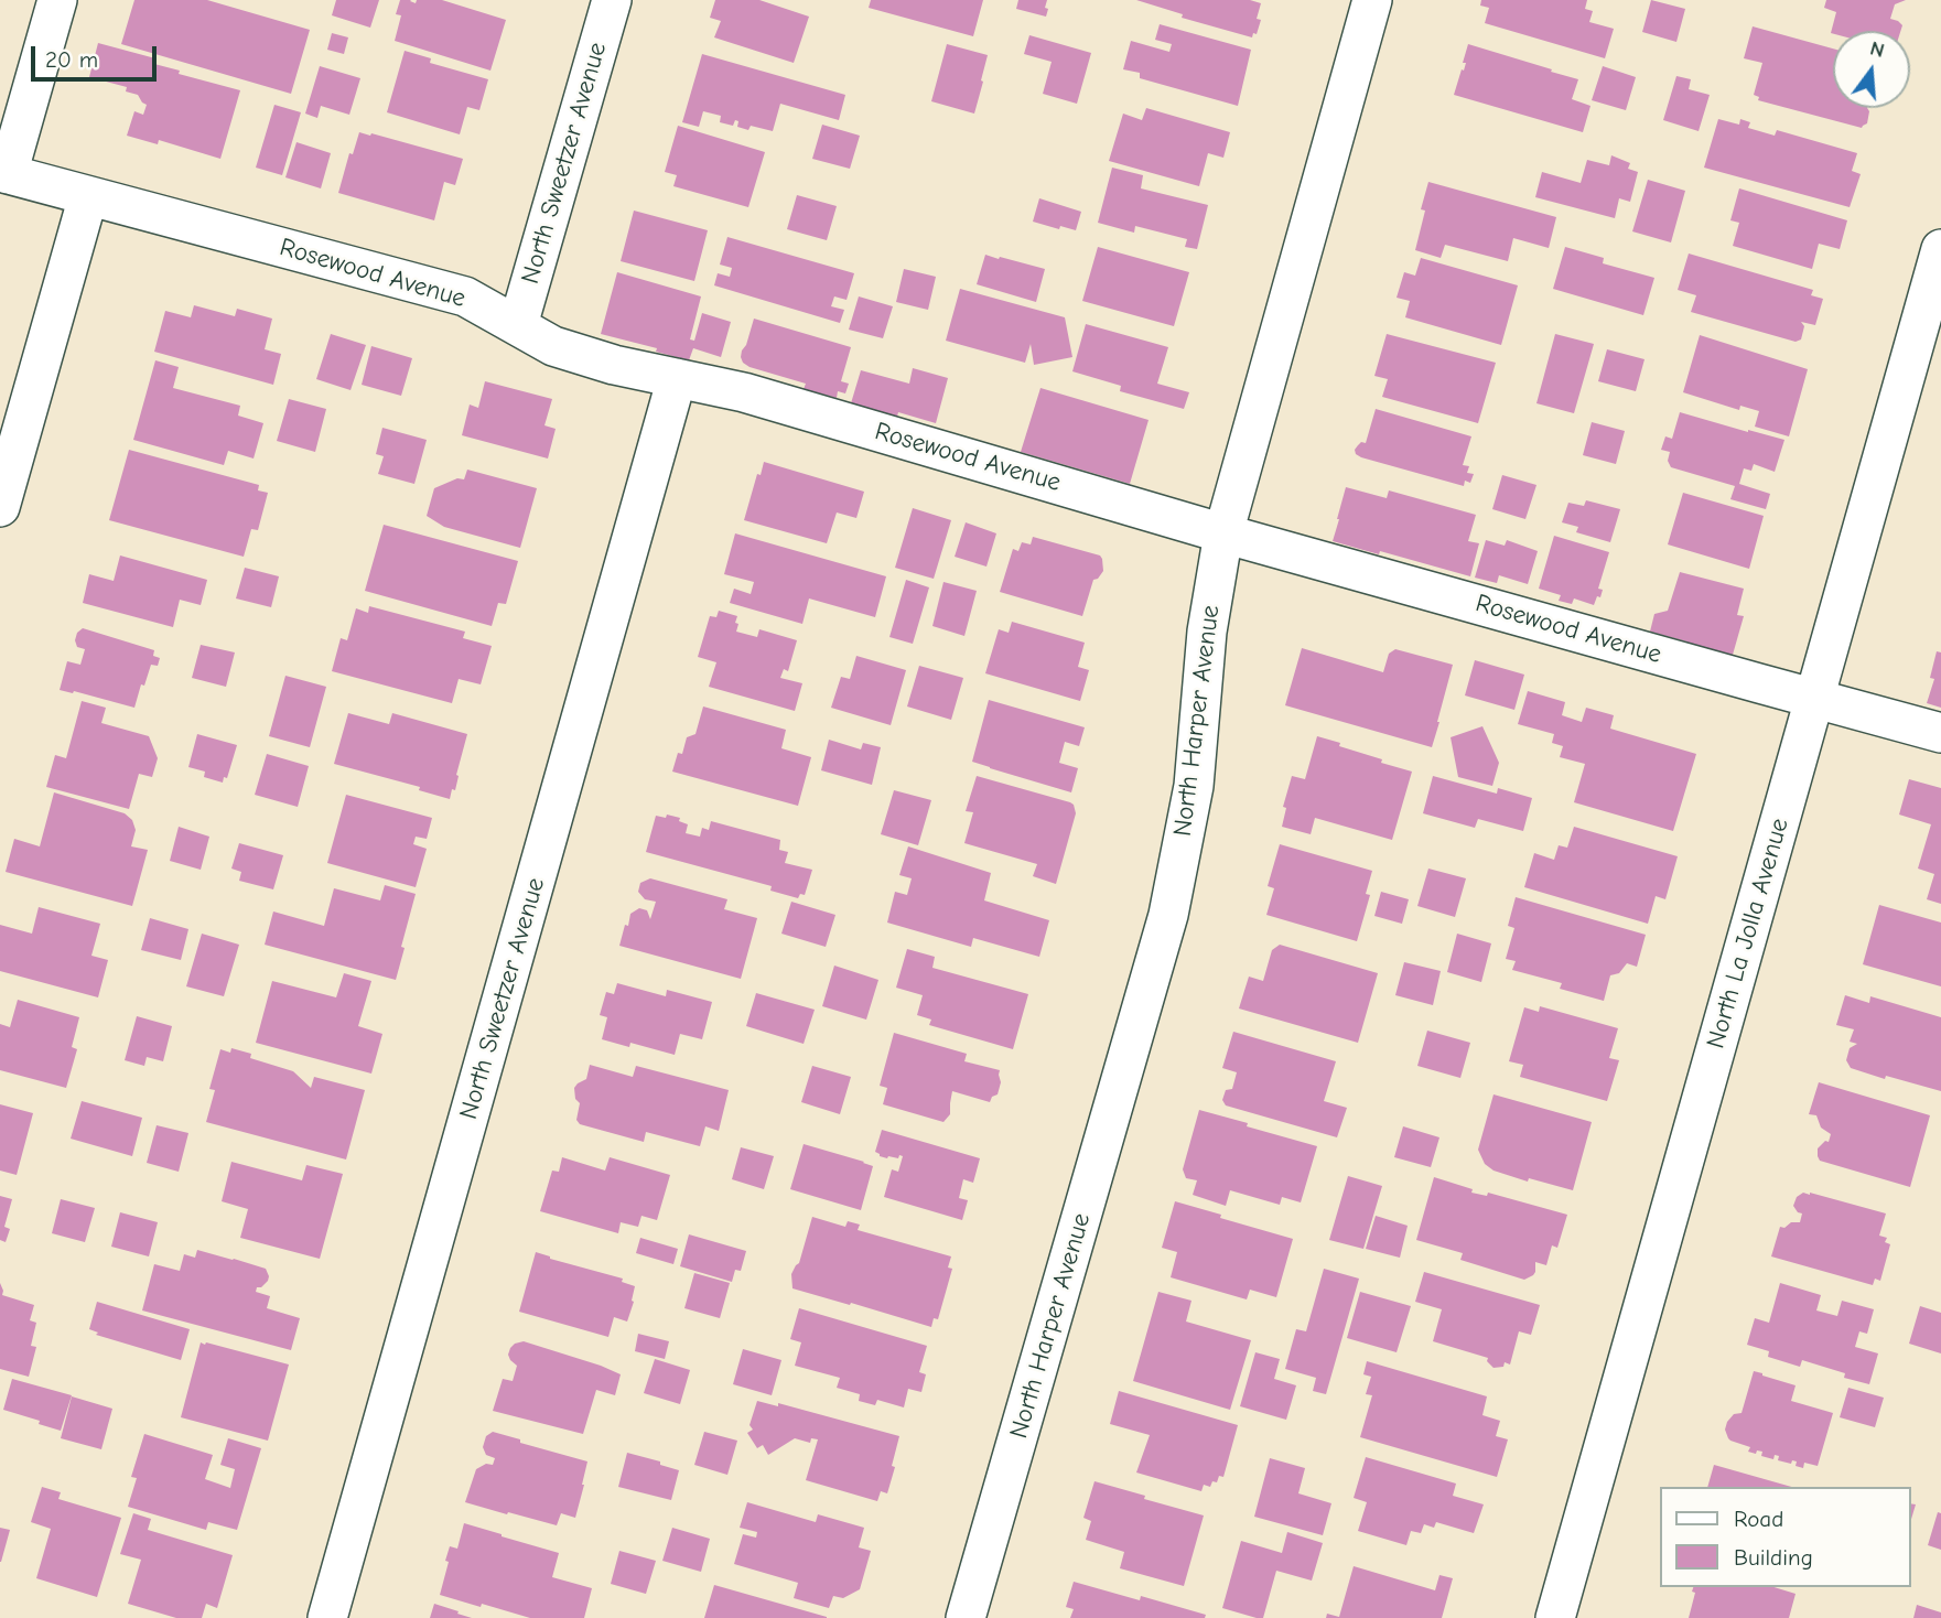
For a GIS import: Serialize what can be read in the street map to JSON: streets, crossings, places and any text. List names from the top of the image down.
{
  "streets": {
    "street": [
      "North Sweetzer Avenue",
      "Rosewood Avenue",
      "North Harper Avenue",
      "North La Jolla Avenue"
    ]
  },
  "crossings": [
    ["North Sweetzer Avenue", "Rosewood Avenue"],
    ["Rosewood Avenue", "North Harper Avenue"],
    ["Rosewood Avenue", "North La Jolla Avenue"]
  ],
  "legend": ["Road", "Building"],
  "scale_bar": "20 m",
  "north": "top"
}
